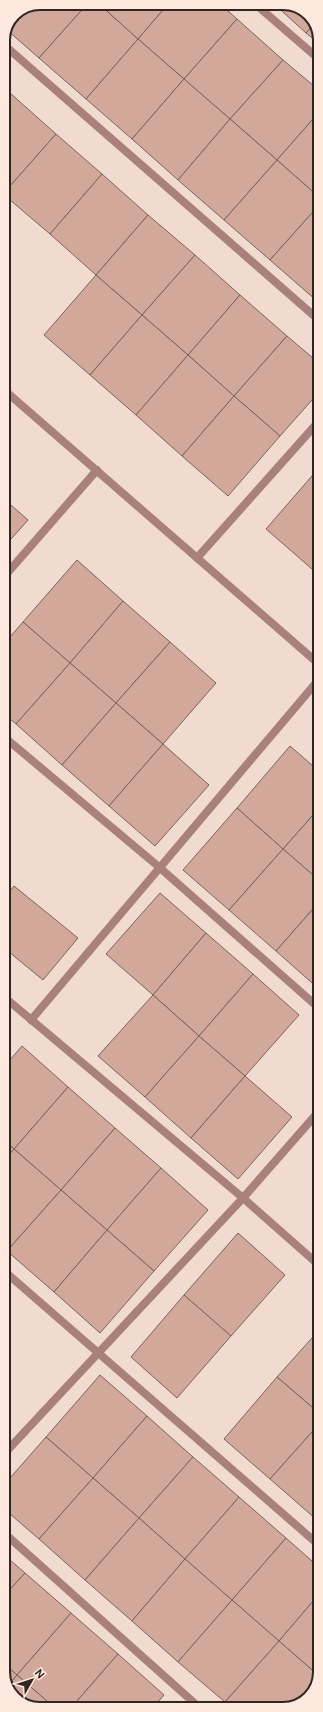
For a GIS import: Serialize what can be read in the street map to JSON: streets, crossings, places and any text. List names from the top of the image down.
{
  "north": "top right"
}
